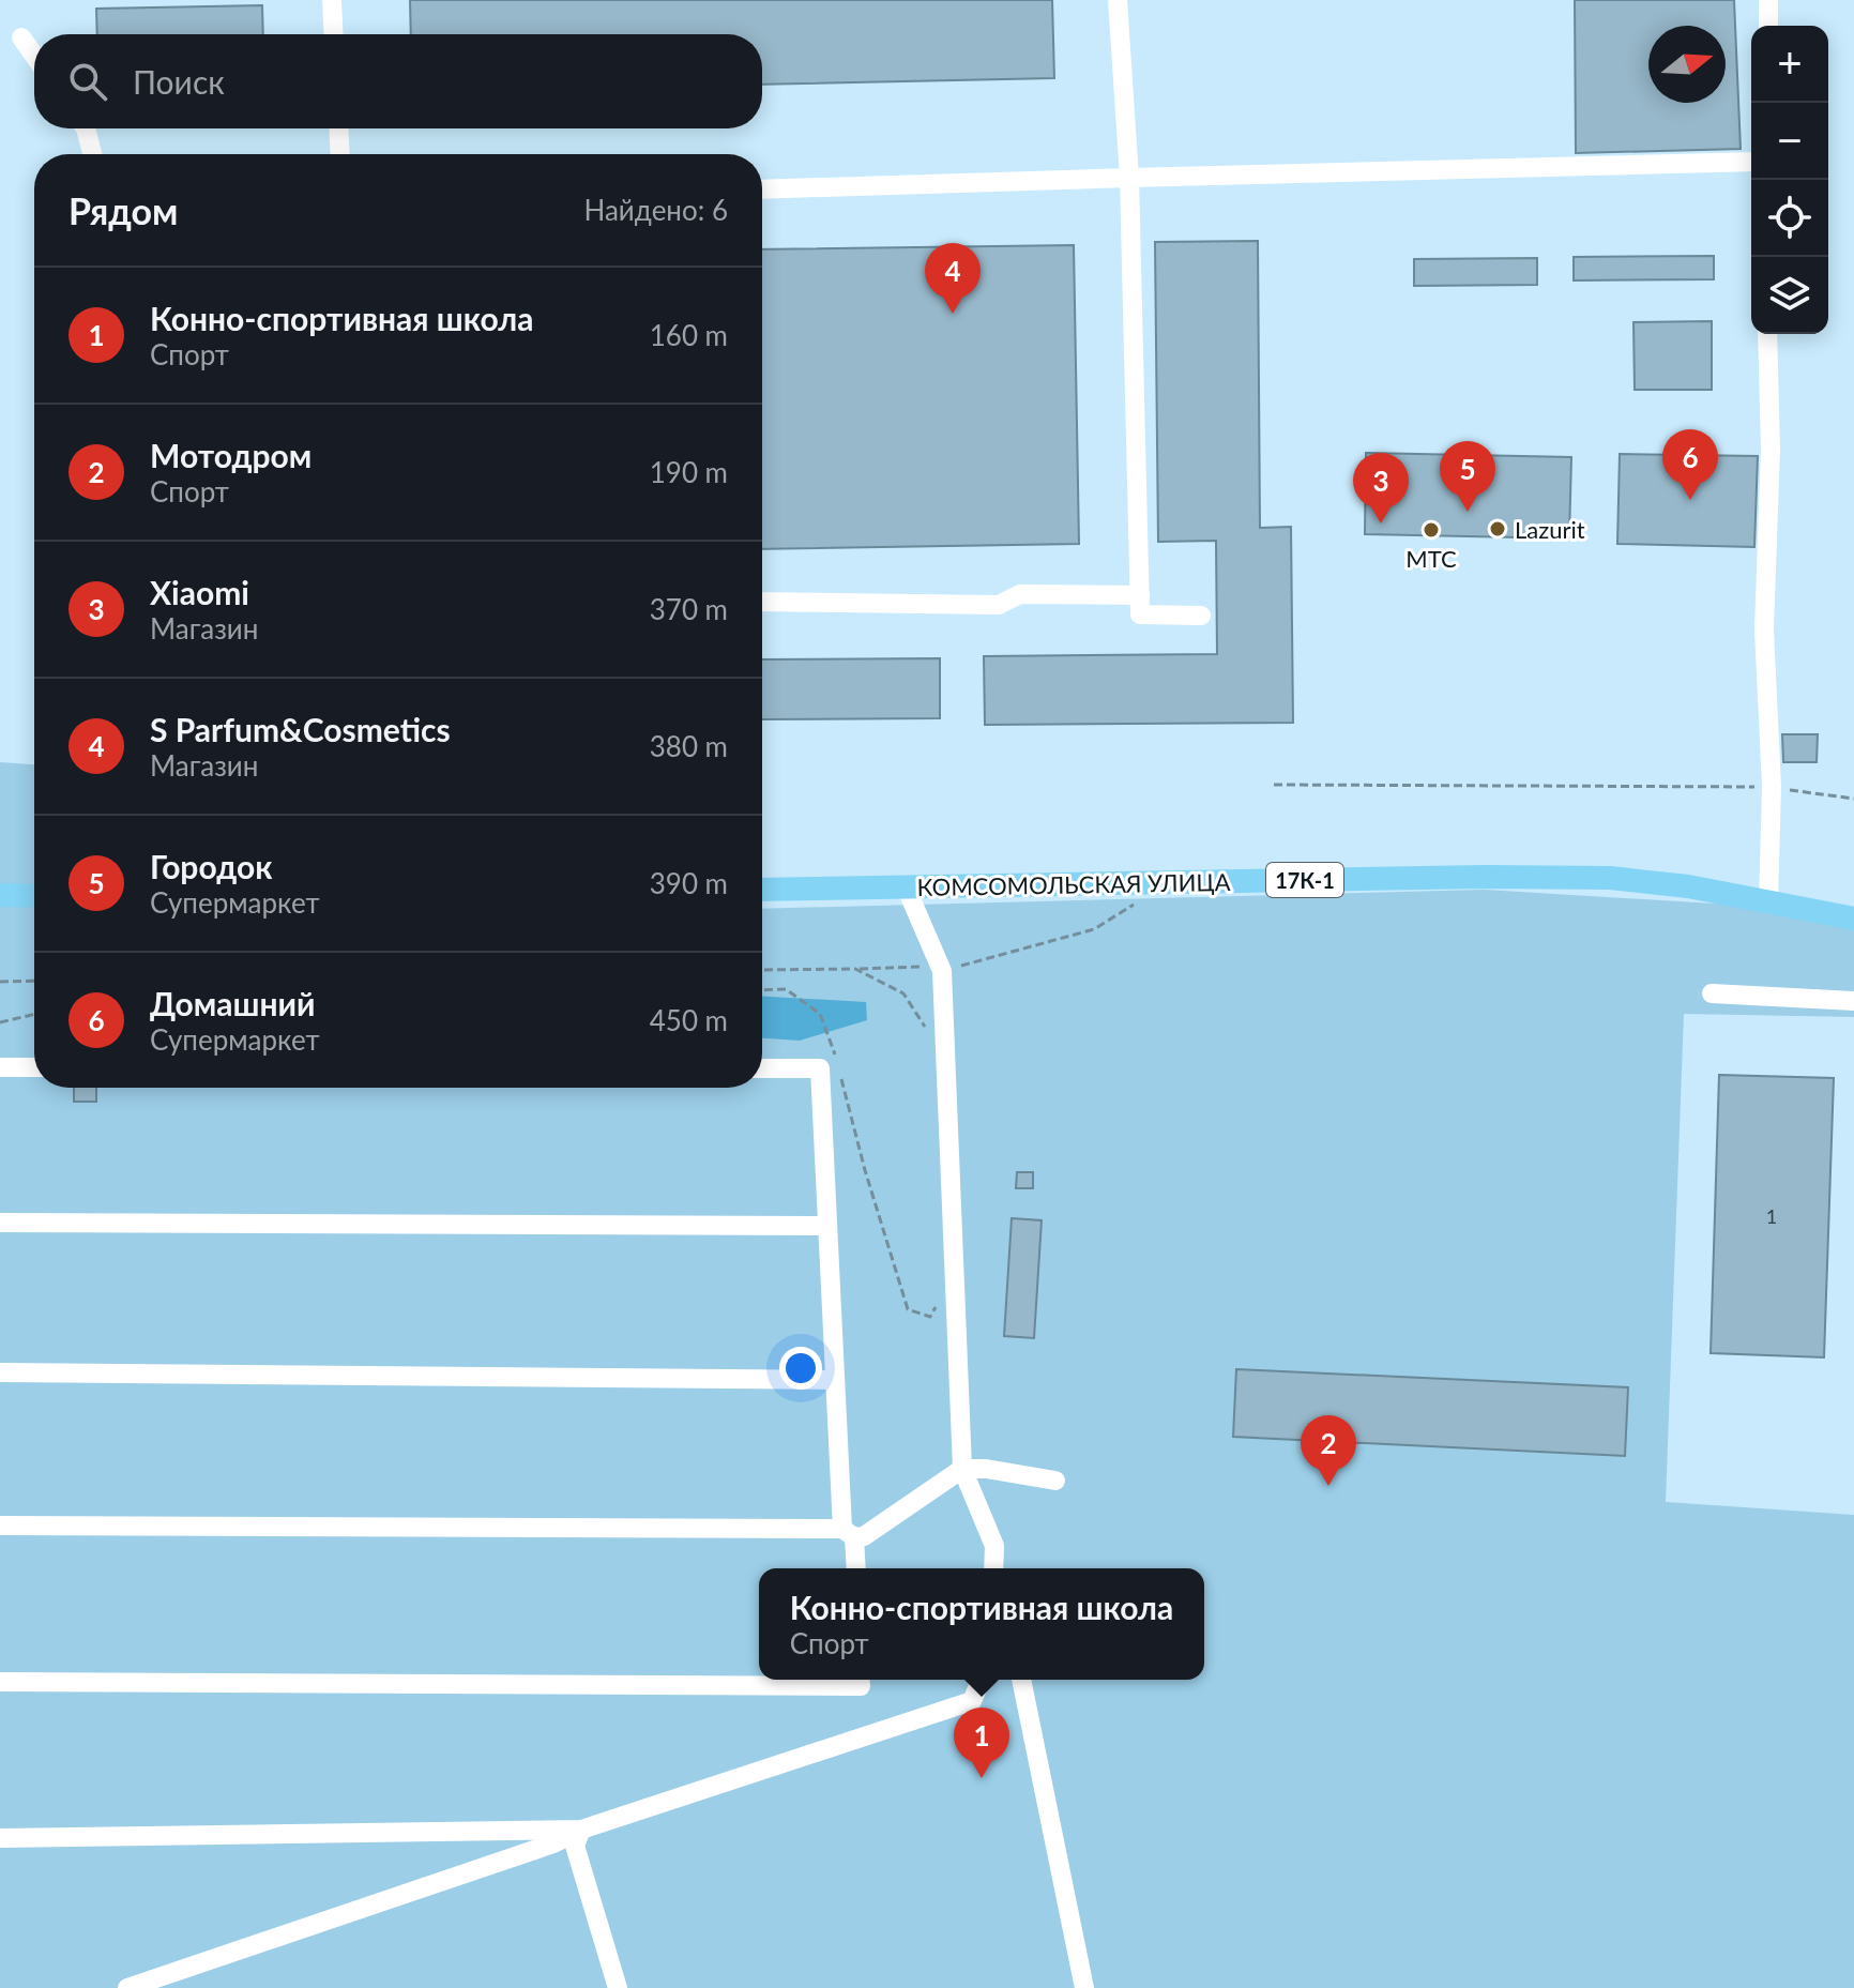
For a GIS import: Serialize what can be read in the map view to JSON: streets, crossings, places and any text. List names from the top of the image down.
{
  "streets": {
    "main road": ["17К-1", "КОМСОМОЛЬСКАЯ УЛИЦА"]
  },
  "places": ["Lazurit", "МТС"],
  "house_numbers": ["1"],
  "north": "right",
  "page": {
    "map_buttons": ["+", "−"],
    "search": "Поиск",
    "heading": ["Рядом", "Найдено: 6"],
    "pins": [
      "4",
      "6",
      "5",
      "3",
      "2",
      "1"
    ],
    "list": [
      {
        "mark": "1",
        "name": "Конно-спортивная школа",
        "note": "Спорт",
        "value": "160 m"
      },
      {
        "mark": "2",
        "name": "Мотодром",
        "note": "Спорт",
        "value": "190 m"
      },
      {
        "mark": "3",
        "name": "Xiaomi",
        "note": "Магазин",
        "value": "370 m"
      },
      {
        "mark": "4",
        "name": "S Parfum&Cosmetics",
        "note": "Магазин",
        "value": "380 m"
      },
      {
        "mark": "5",
        "name": "Городок",
        "note": "Супермаркет",
        "value": "390 m"
      },
      {
        "mark": "6",
        "name": "Домашний",
        "note": "Супермаркет",
        "value": "450 m"
      }
    ],
    "popup": ["Конно-спортивная школа", "Спорт"]
  }
}
